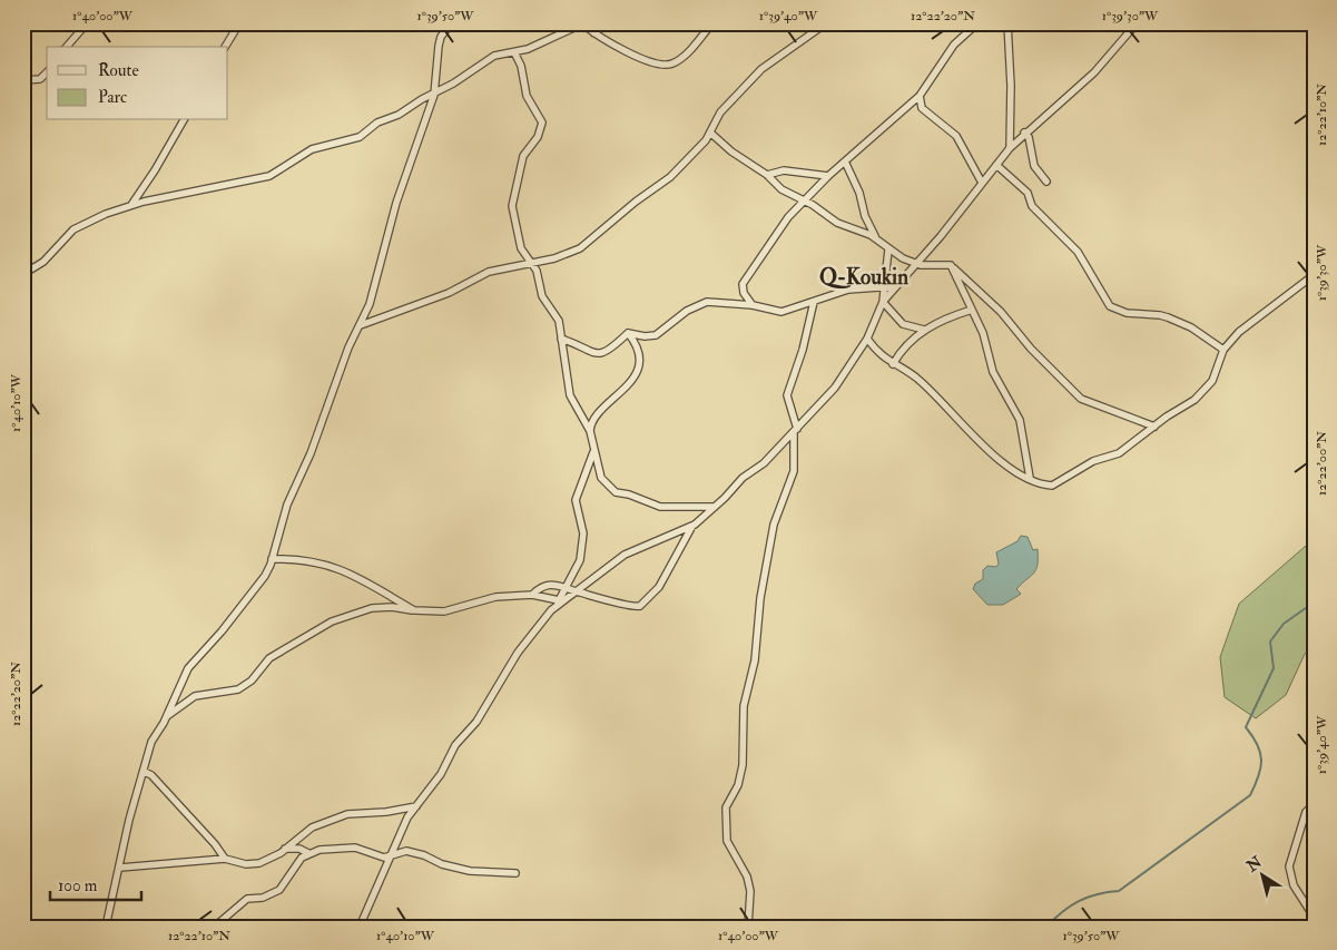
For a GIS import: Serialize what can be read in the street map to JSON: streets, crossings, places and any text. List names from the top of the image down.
{
  "districts": ["Q-Koukin"],
  "legend": ["Route", "Parc"],
  "scale_bar": "100 m",
  "north": "top left",
  "coordinates": [
    "1°40'00\"W",
    "1°39'50\"W",
    "1°39'40\"W",
    "12°22'20\"N",
    "1°39'30\"W",
    "12°22'10\"N",
    "1°40'10\"W",
    "12°22'00\"N"
  ]
}
